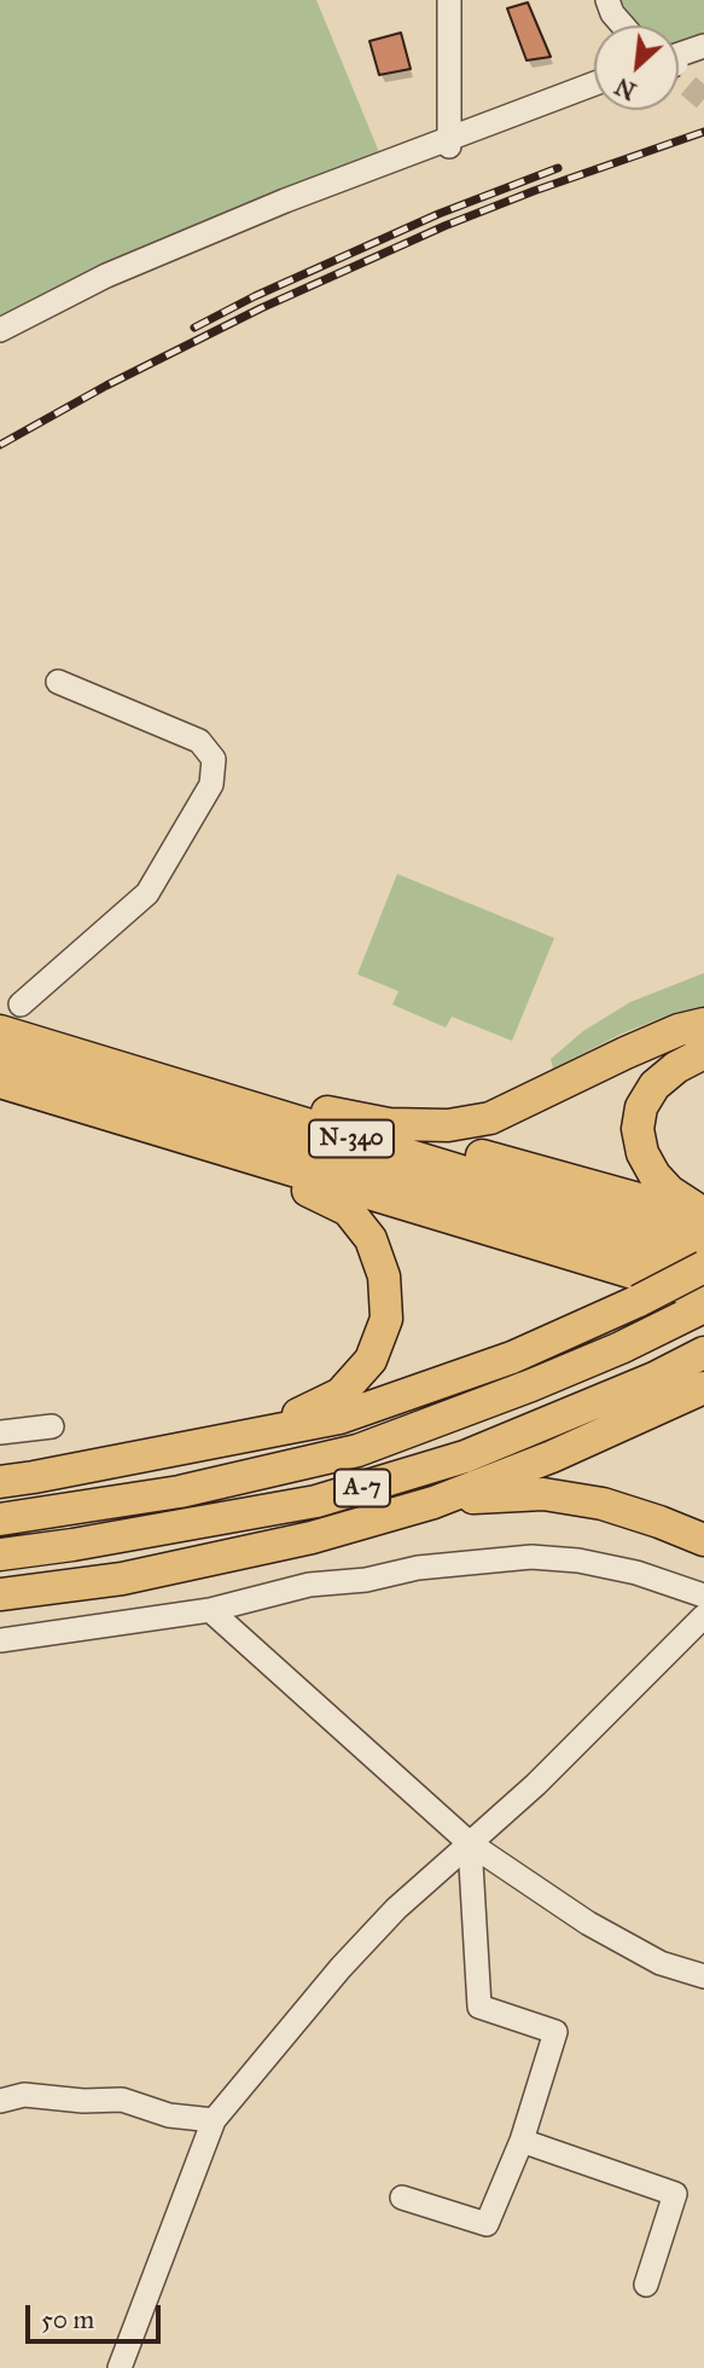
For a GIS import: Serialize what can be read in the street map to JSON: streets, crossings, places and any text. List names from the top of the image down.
{
  "streets": {
    "highway": ["N-340", "A-7"]
  },
  "scale_bar": "50 m",
  "north": "bottom left"
}
